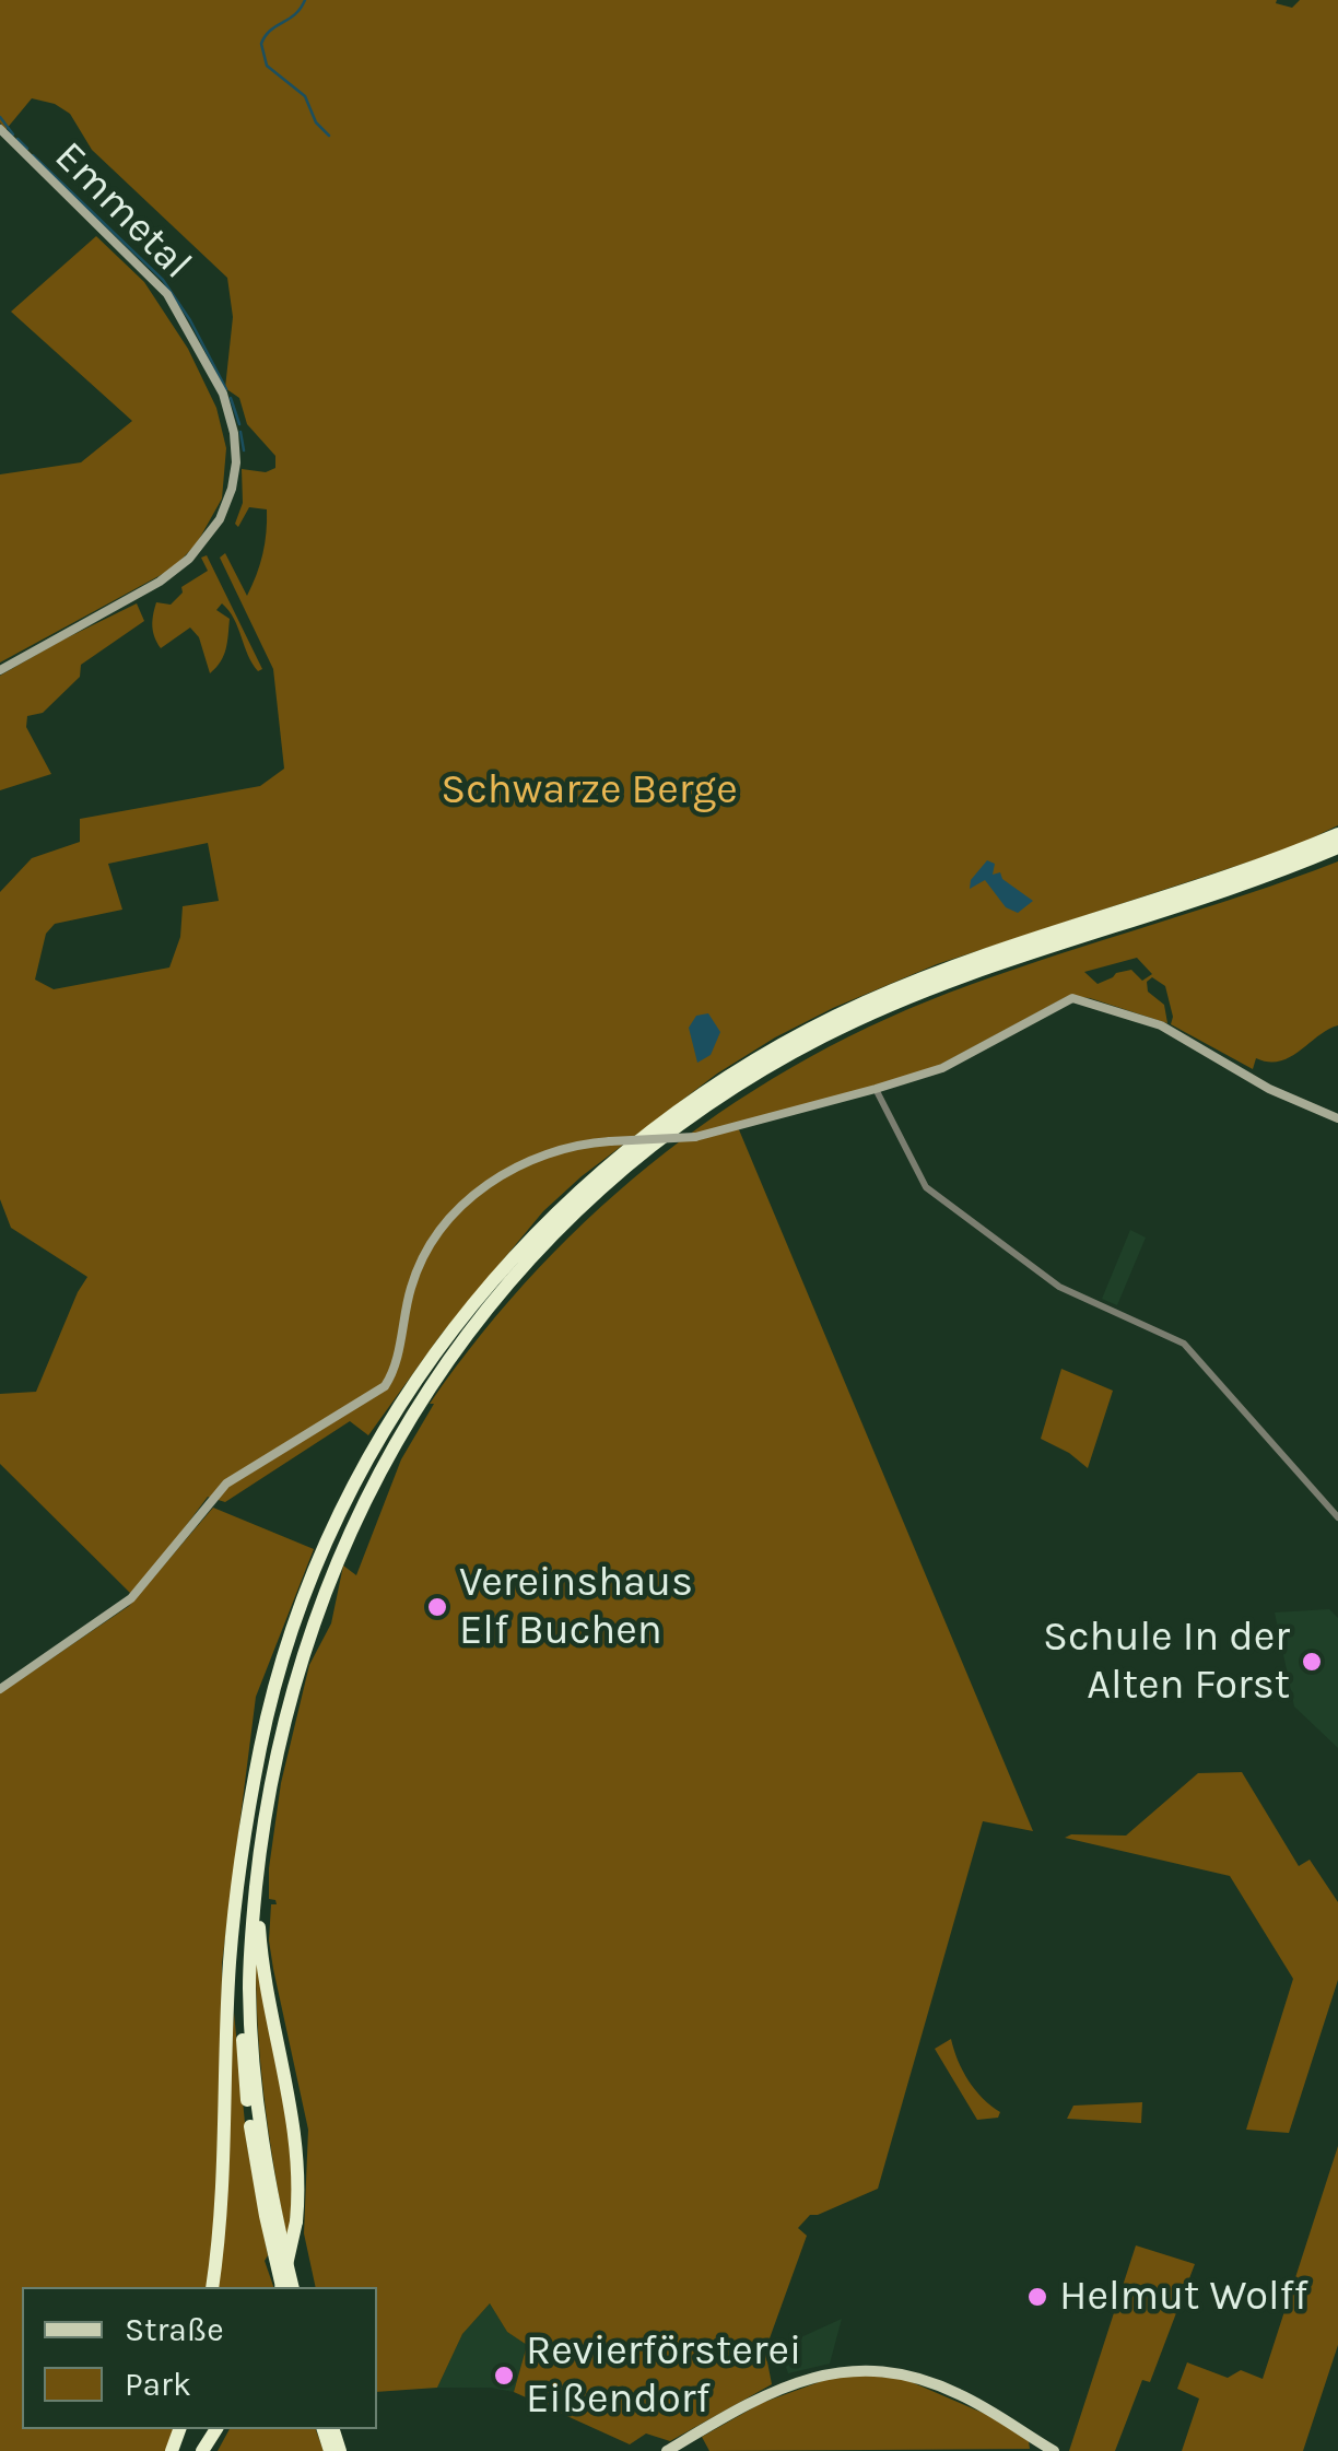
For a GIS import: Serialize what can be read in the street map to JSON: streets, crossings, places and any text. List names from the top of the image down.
{
  "streets": {
    "main road": ["Emmetal"]
  },
  "parks": ["Schwarze Berge"],
  "places": [
    "Vereinshaus Elf Buchen",
    "Schule In der Alten Forst",
    "Helmut Wolff",
    "Revierförsterei Eißendorf"
  ],
  "legend": ["Straße", "Park"]
}
